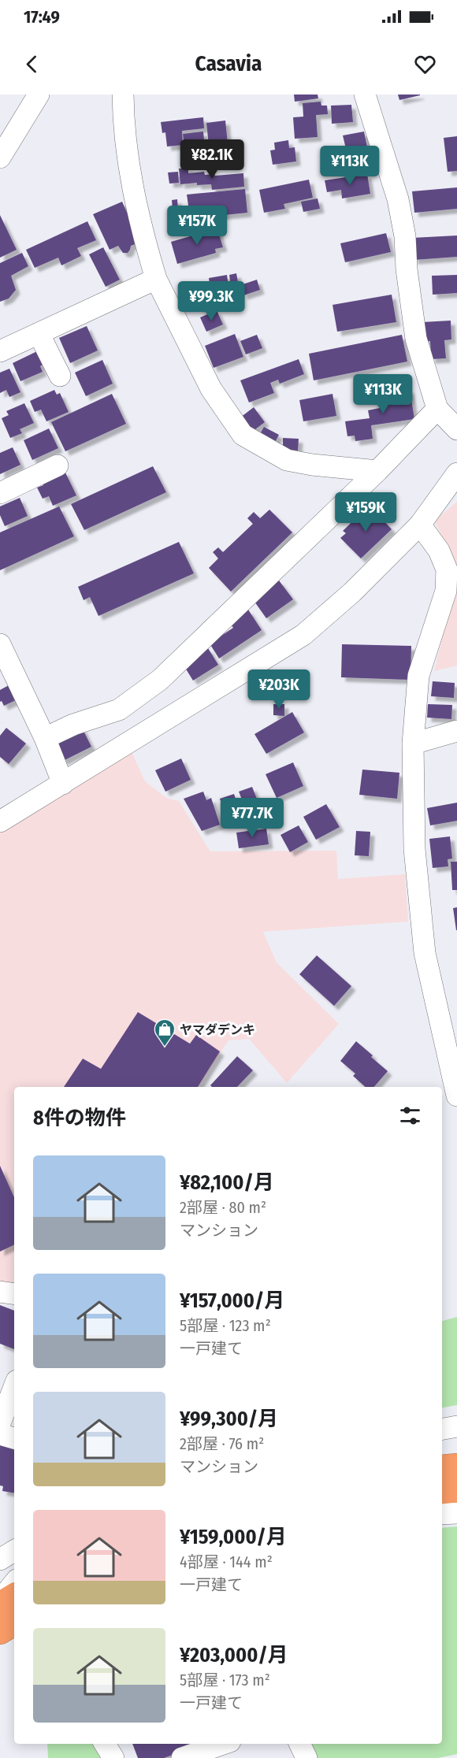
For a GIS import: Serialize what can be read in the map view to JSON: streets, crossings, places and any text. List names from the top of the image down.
{
  "places": {
    "shop": ["ヤマダデンキ"]
  },
  "page": {
    "status": "17:49",
    "header": "Casavia",
    "price": [
      "¥82.1K",
      "¥113K",
      "¥157K",
      "¥99.3K",
      "¥113K",
      "¥159K",
      "¥203K",
      "¥77.7K"
    ],
    "heading": "8件の物件",
    "list": [
      {
        "name": "¥82,100/月",
        "note": "2部屋 · 80 m² · マンション"
      },
      {
        "name": "¥157,000/月",
        "note": "5部屋 · 123 m² · 一戸建て"
      },
      {
        "name": "¥99,300/月",
        "note": "2部屋 · 76 m² · マンション"
      },
      {
        "name": "¥159,000/月",
        "note": "4部屋 · 144 m² · 一戸建て"
      },
      {
        "name": "¥203,000/月",
        "note": "5部屋 · 173 m² · 一戸建て"
      }
    ]
  }
}
